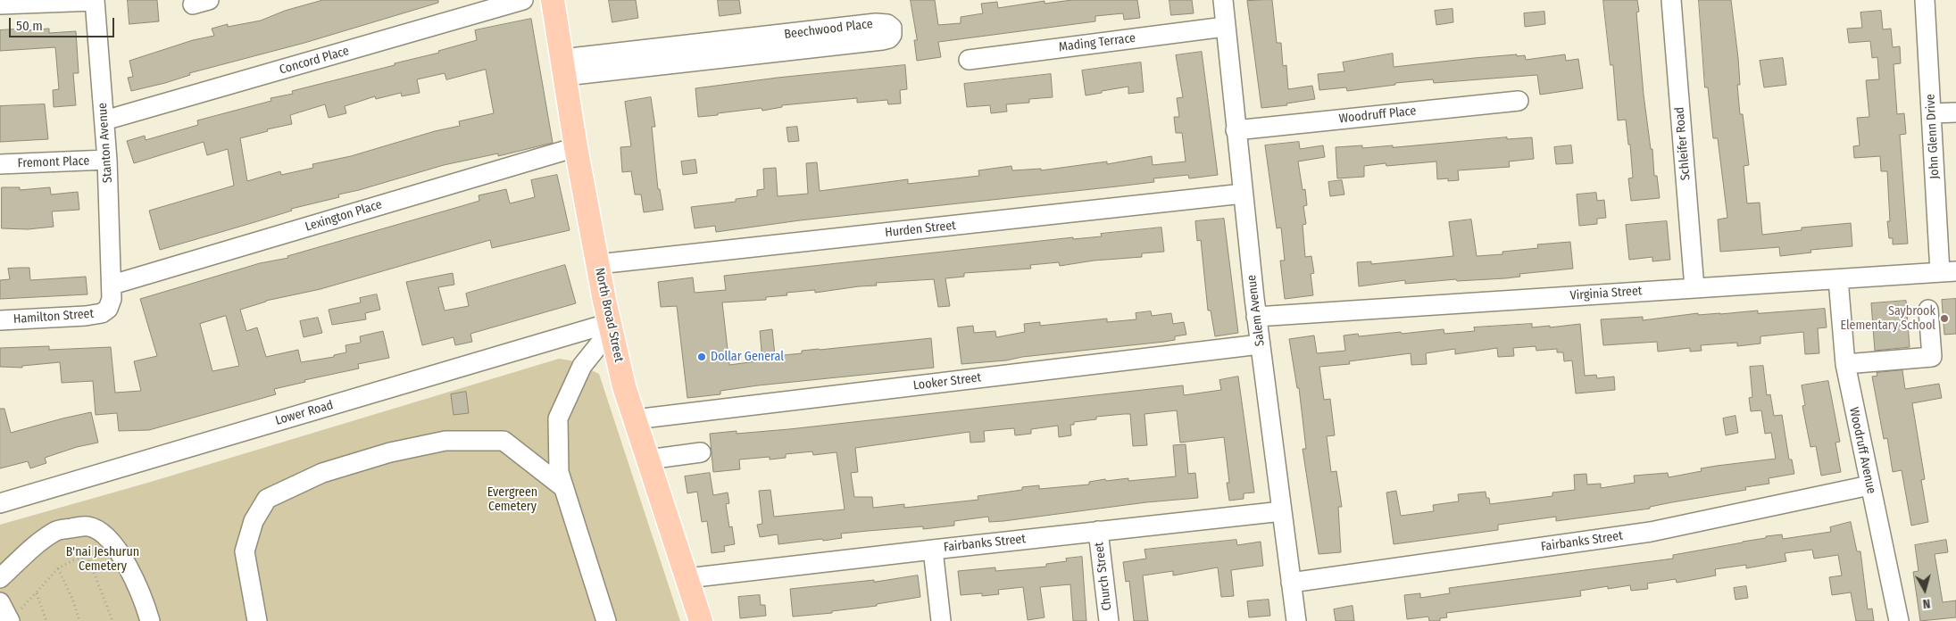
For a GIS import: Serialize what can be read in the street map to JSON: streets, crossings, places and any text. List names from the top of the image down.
{
  "streets": {
    "main road": ["North Broad Street"],
    "street": [
      "Beechwood Place",
      "Mading Terrace",
      "Concord Place",
      "Woodruff Place",
      "John Glenn Drive",
      "Stanton Avenue",
      "Schleifer Road",
      "Fremont Place",
      "Lexington Place",
      "Hurden Street",
      "Virginia Street",
      "Salem Avenue",
      "Hamilton Street",
      "Looker Street",
      "Lower Road",
      "Woodruff Avenue",
      "Fairbanks Street",
      "Church Street"
    ]
  },
  "crossings": [
    ["Beechwood Place", "North Broad Street"],
    ["Mading Terrace", "Salem Avenue"],
    ["Concord Place", "Stanton Avenue"],
    ["Woodruff Place", "Salem Avenue"],
    ["John Glenn Drive", "Virginia Street"],
    ["Stanton Avenue", "Fremont Place"],
    ["Stanton Avenue", "Lexington Place"],
    ["Stanton Avenue", "Hamilton Street"],
    ["Schleifer Road", "Virginia Street"],
    ["Lexington Place", "North Broad Street"],
    ["Lexington Place", "Hamilton Street"],
    ["Hurden Street", "Salem Avenue"],
    ["Hurden Street", "North Broad Street"],
    ["Virginia Street", "Salem Avenue"],
    ["Virginia Street", "Woodruff Avenue"],
    ["Salem Avenue", "Looker Street"],
    ["Salem Avenue", "Fairbanks Street"],
    ["North Broad Street", "Looker Street"],
    ["North Broad Street", "Lower Road"],
    ["North Broad Street", "Fairbanks Street"],
    ["Woodruff Avenue", "Fairbanks Street"],
    ["Fairbanks Street", "Church Street"]
  ],
  "parks": ["Evergreen Cemetery", "B'nai Jeshurun Cemetery"],
  "places": ["Saybrook Elementary School", "Dollar General"],
  "scale_bar": "50 m",
  "north": "bottom"
}
